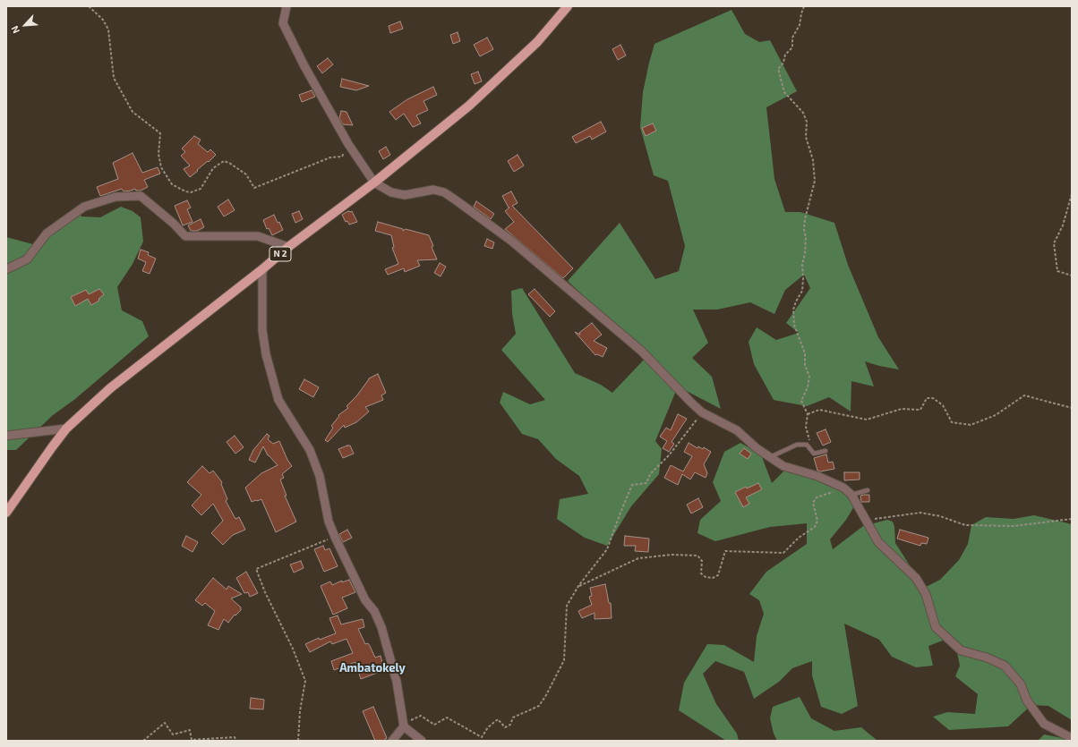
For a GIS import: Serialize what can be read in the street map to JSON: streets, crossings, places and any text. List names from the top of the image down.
{
  "streets": {
    "main road": ["N 2"]
  },
  "districts": ["Ambatokely"],
  "north": "bottom left"
}
